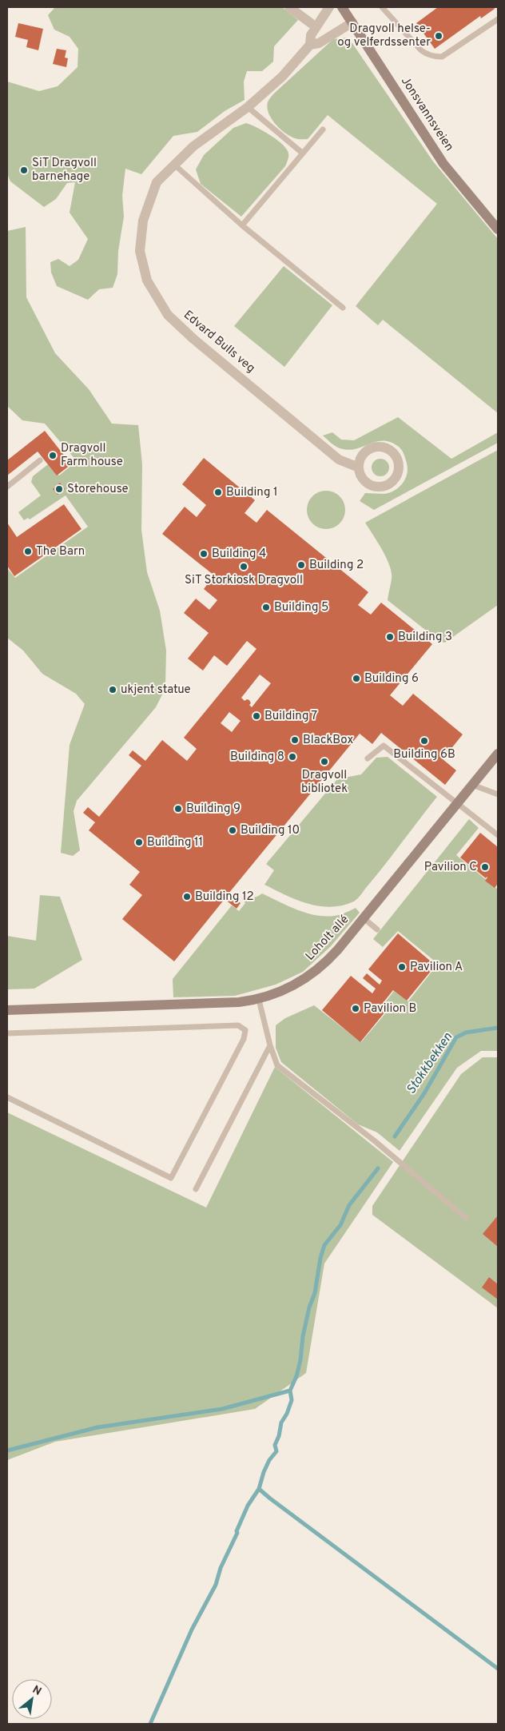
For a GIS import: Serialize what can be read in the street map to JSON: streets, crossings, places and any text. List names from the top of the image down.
{
  "streets": {
    "street": ["Jonsvannsveien", "Edvard Bulls veg", "Loholt allé"]
  },
  "crossings": [
    ["Jonsvannsveien", "Edvard Bulls veg"]
  ],
  "water": ["Stokkbekken"],
  "places": [
    "Dragvoll helse- og velferdssenter",
    "SiT Dragvoll barnehage",
    "Dragvoll Farm house",
    "Storehouse",
    "Building 1",
    "The Barn",
    "Building 4",
    "Building 2",
    "SiT Storkiosk Dragvoll",
    "Building 5",
    "Building 3",
    "Building 6",
    "ukjent statue",
    "Building 7",
    "BlackBox",
    "Building 6B",
    "Building 8",
    "Dragvoll bibliotek",
    "Building 9",
    "Building 10",
    "Building 11",
    "Pavilion C",
    "Building 12",
    "Pavilion A",
    "Pavilion B"
  ],
  "north": "top right"
}
